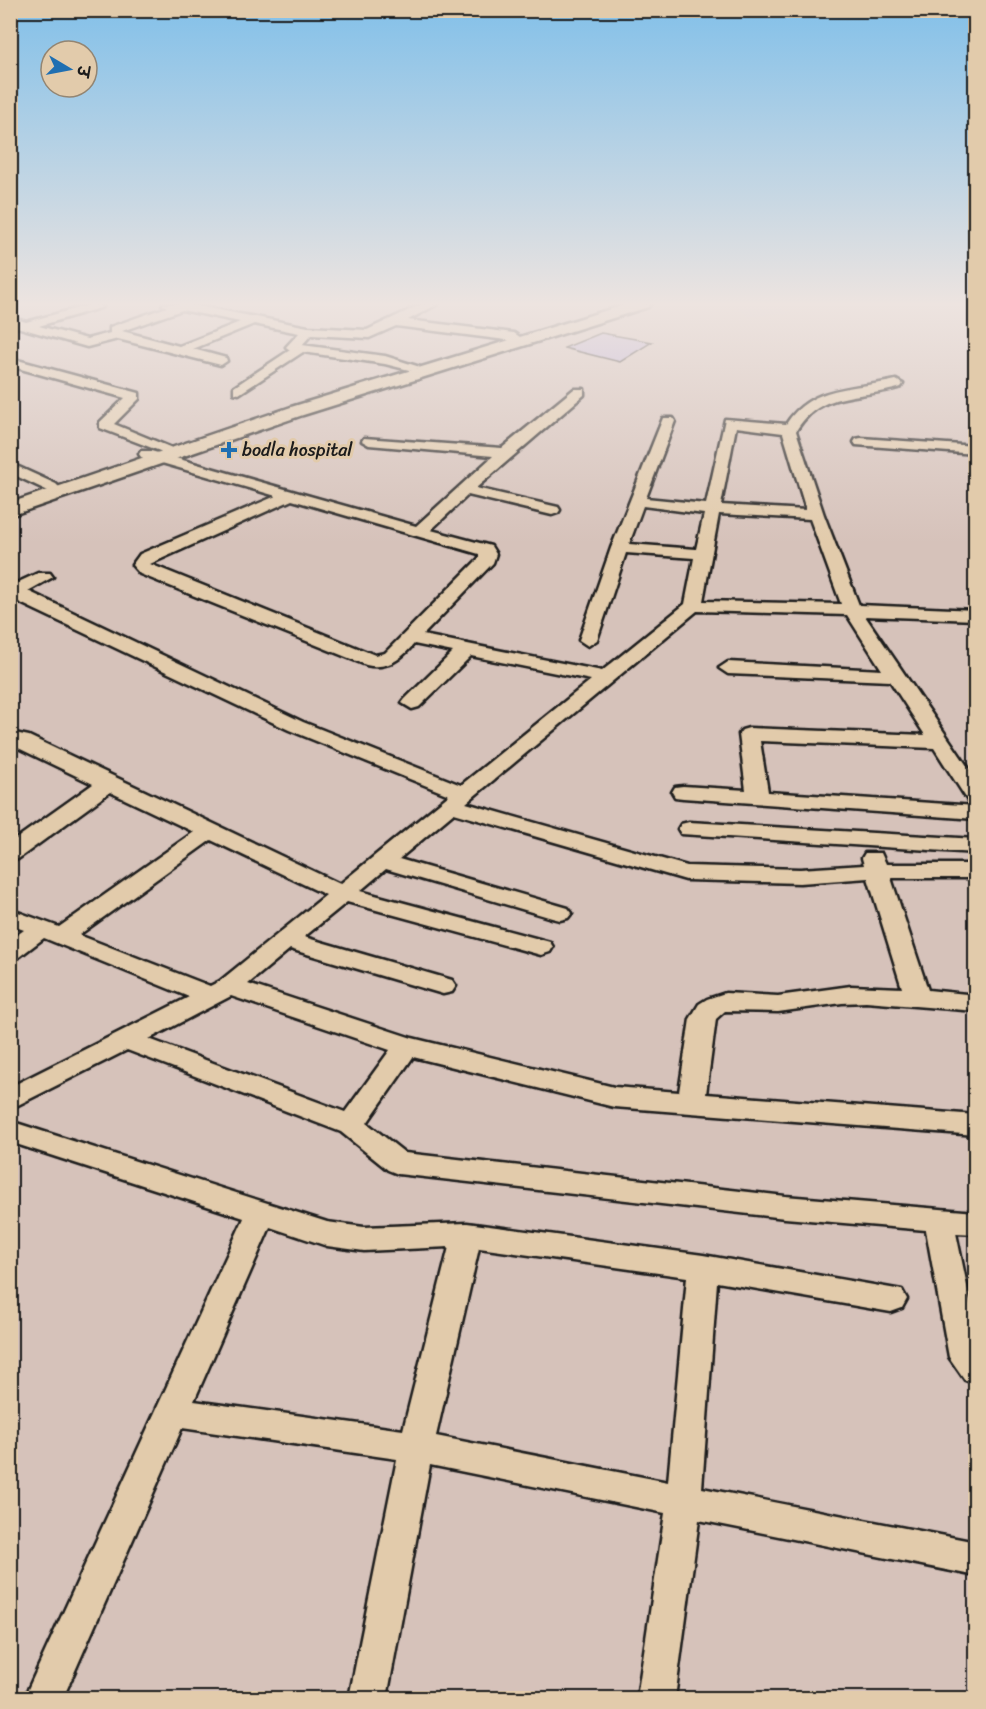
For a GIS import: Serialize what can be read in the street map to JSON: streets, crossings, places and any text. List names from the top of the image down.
{
  "places": {
    "health": ["bodla hospital"]
  },
  "north": "right"
}
